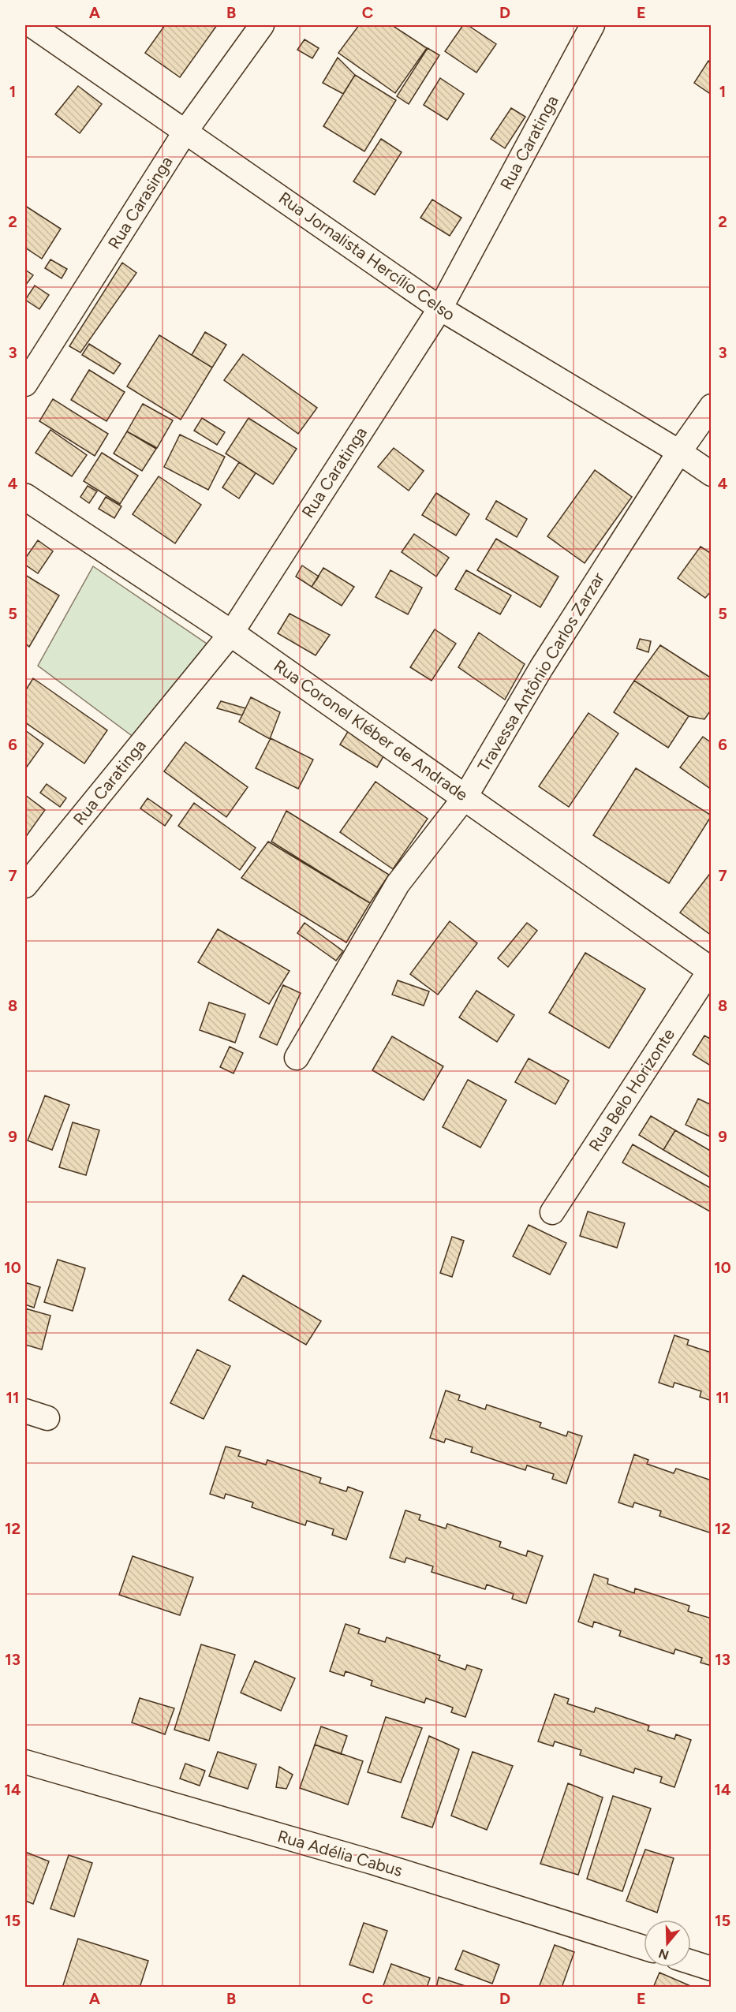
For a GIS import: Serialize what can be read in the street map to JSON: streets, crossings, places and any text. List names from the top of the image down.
{
  "streets": {
    "main road": ["Rua Coronel Kléber de Andrade"],
    "street": [
      "Rua Caratinga",
      "Rua Carasinga",
      "Rua Jornalista Hercílio Celso",
      "Travessa Antônio Carlos Zarzar",
      "Rua Belo Horizonte",
      "Rua Adélia Cabus"
    ]
  },
  "crossings": [
    ["Rua Caratinga", "Rua Jornalista Hercílio Celso"],
    ["Rua Caratinga", "Rua Coronel Kléber de Andrade"],
    ["Rua Carasinga", "Rua Jornalista Hercílio Celso"],
    ["Rua Jornalista Hercílio Celso", "Travessa Antônio Carlos Zarzar"],
    ["Travessa Antônio Carlos Zarzar", "Rua Coronel Kléber de Andrade"],
    ["Rua Coronel Kléber de Andrade", "Rua Belo Horizonte"]
  ],
  "north": "bottom",
  "grid": {
    "columns": [
      "A",
      "B",
      "C",
      "D",
      "E"
    ],
    "rows": [
      "1",
      "2",
      "3",
      "4",
      "5",
      "6",
      "7",
      "8",
      "9",
      "10",
      "11",
      "12",
      "13",
      "14",
      "15"
    ]
  }
}
